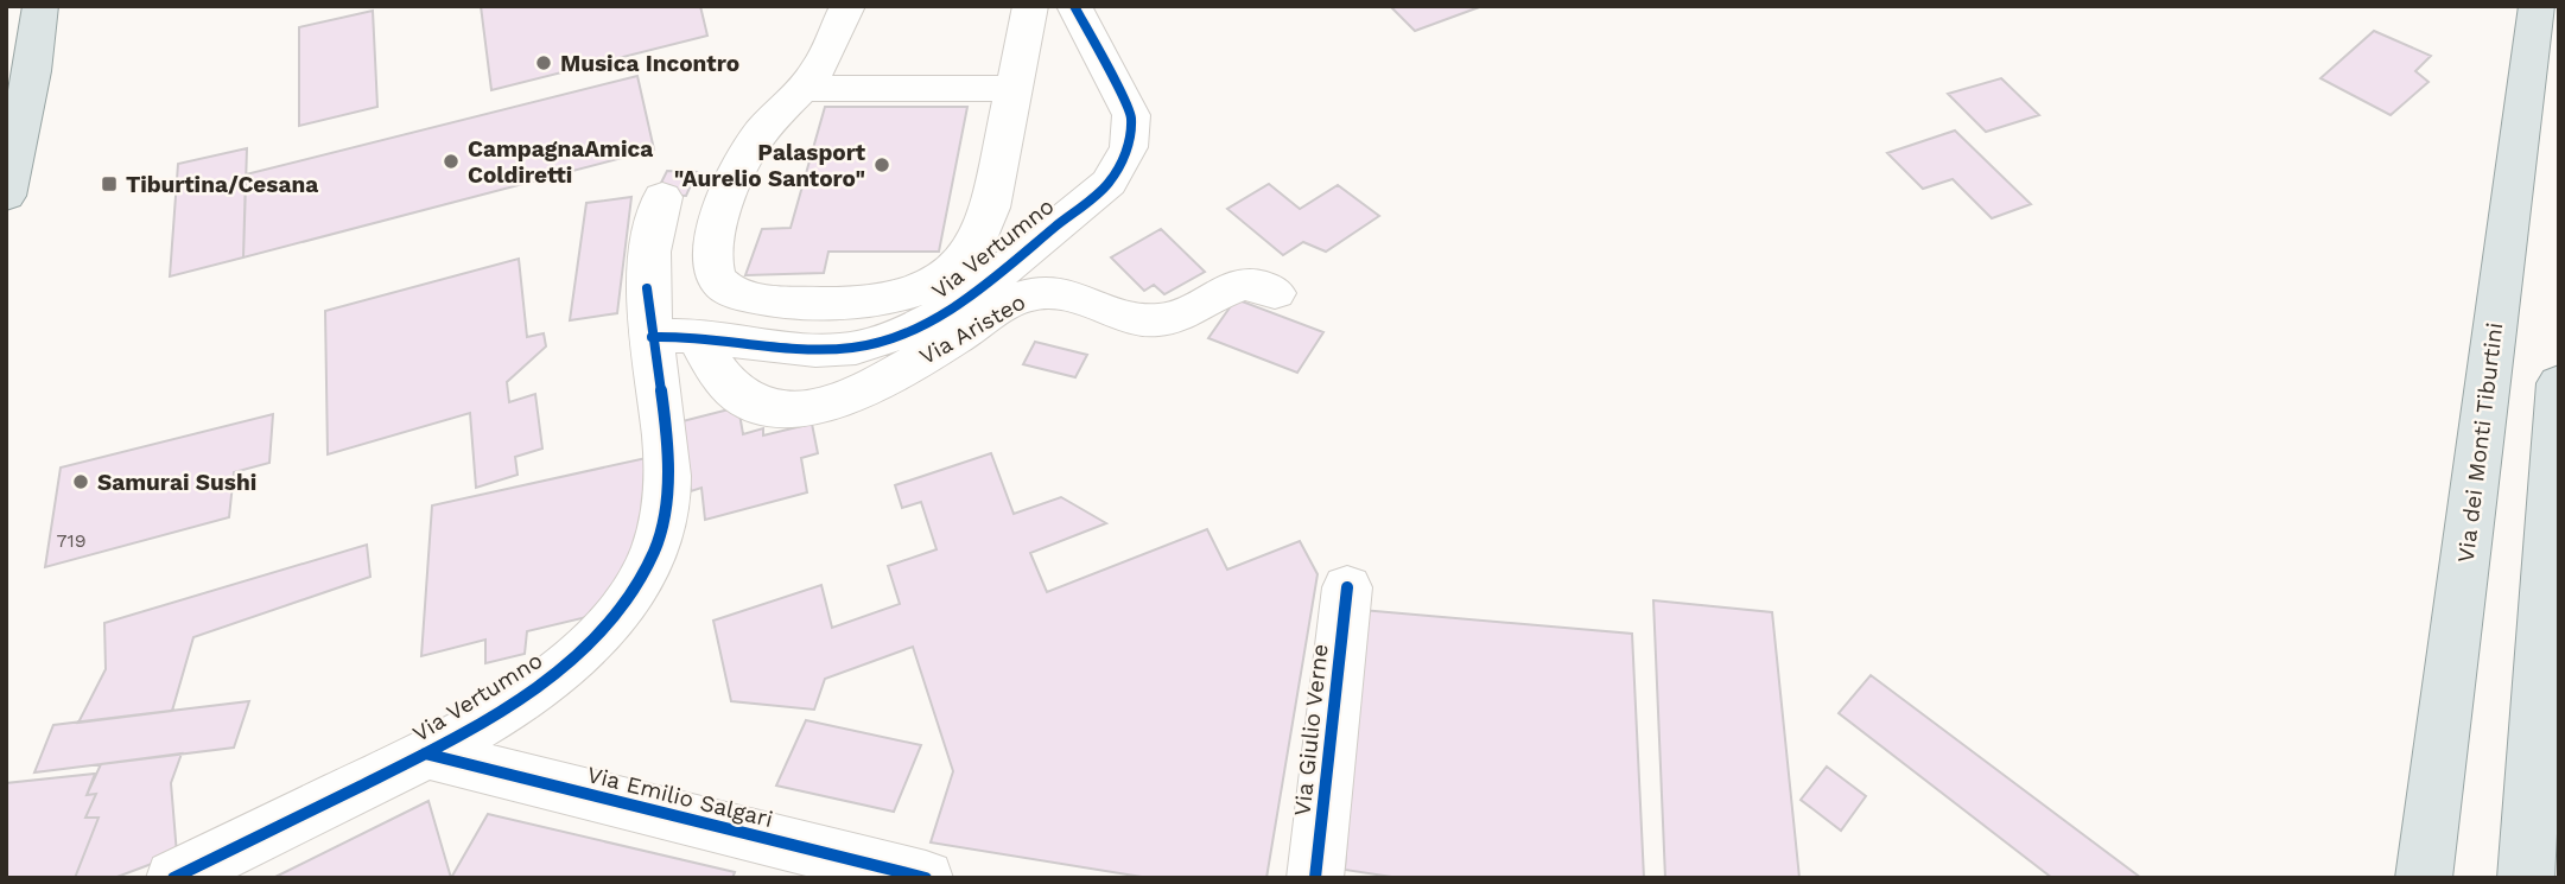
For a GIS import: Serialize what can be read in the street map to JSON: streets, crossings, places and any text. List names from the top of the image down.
{
  "streets": {
    "main road": ["Via dei Monti Tiburtini"],
    "street": [
      "Via Vertumno",
      "Via Aristeo",
      "Via Giulio Verne",
      "Via Emilio Salgari"
    ]
  },
  "crossings": [
    ["Via Vertumno", "Via Aristeo"],
    ["Via Vertumno", "Via Emilio Salgari"]
  ],
  "places": {
    "other": [
      "Musica Incontro",
      "CampagnaAmica Coldiretti",
      "Palasport \"Aurelio Santoro\"",
      "Samurai Sushi"
    ],
    "transit": ["Tiburtina/Cesana"]
  },
  "house_numbers": ["719"]
}
